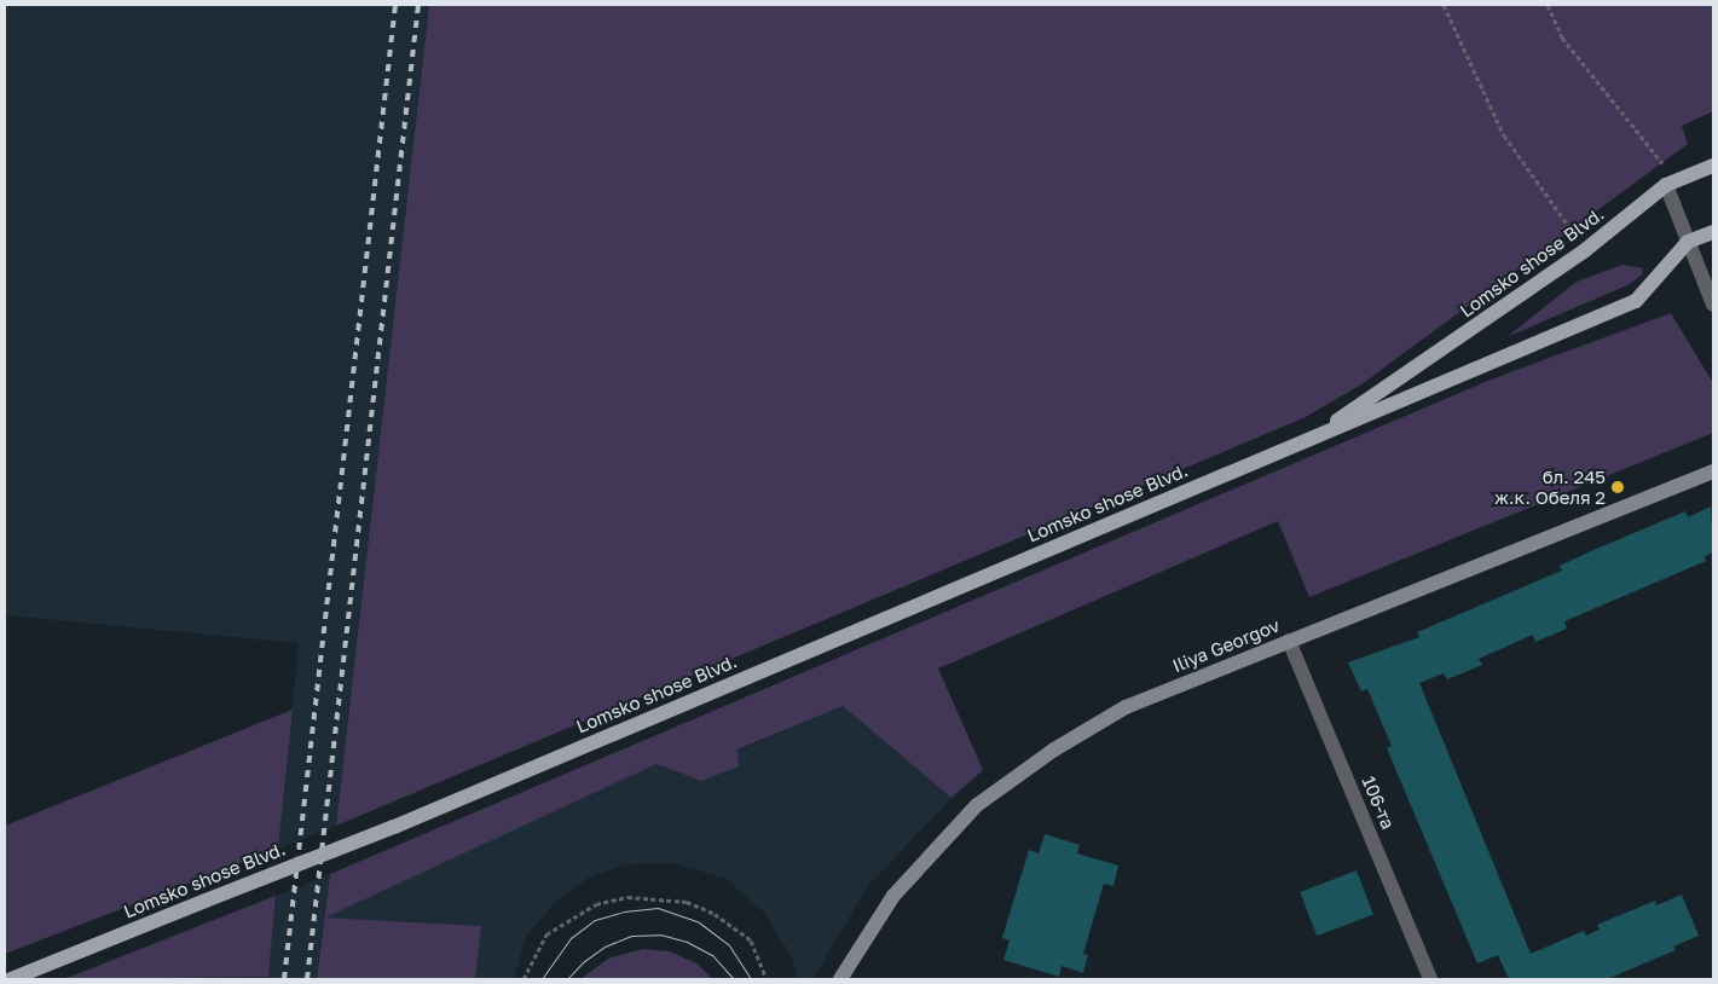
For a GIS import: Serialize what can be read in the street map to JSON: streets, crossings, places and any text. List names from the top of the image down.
{
  "streets": {
    "main road": ["Lomsko shose Blvd."],
    "street": ["Iliya Georgov", "106-та"]
  },
  "crossings": [
    ["Iliya Georgov", "106-та"]
  ],
  "places": ["бл. 245 ж.к. Обеля 2"]
}
